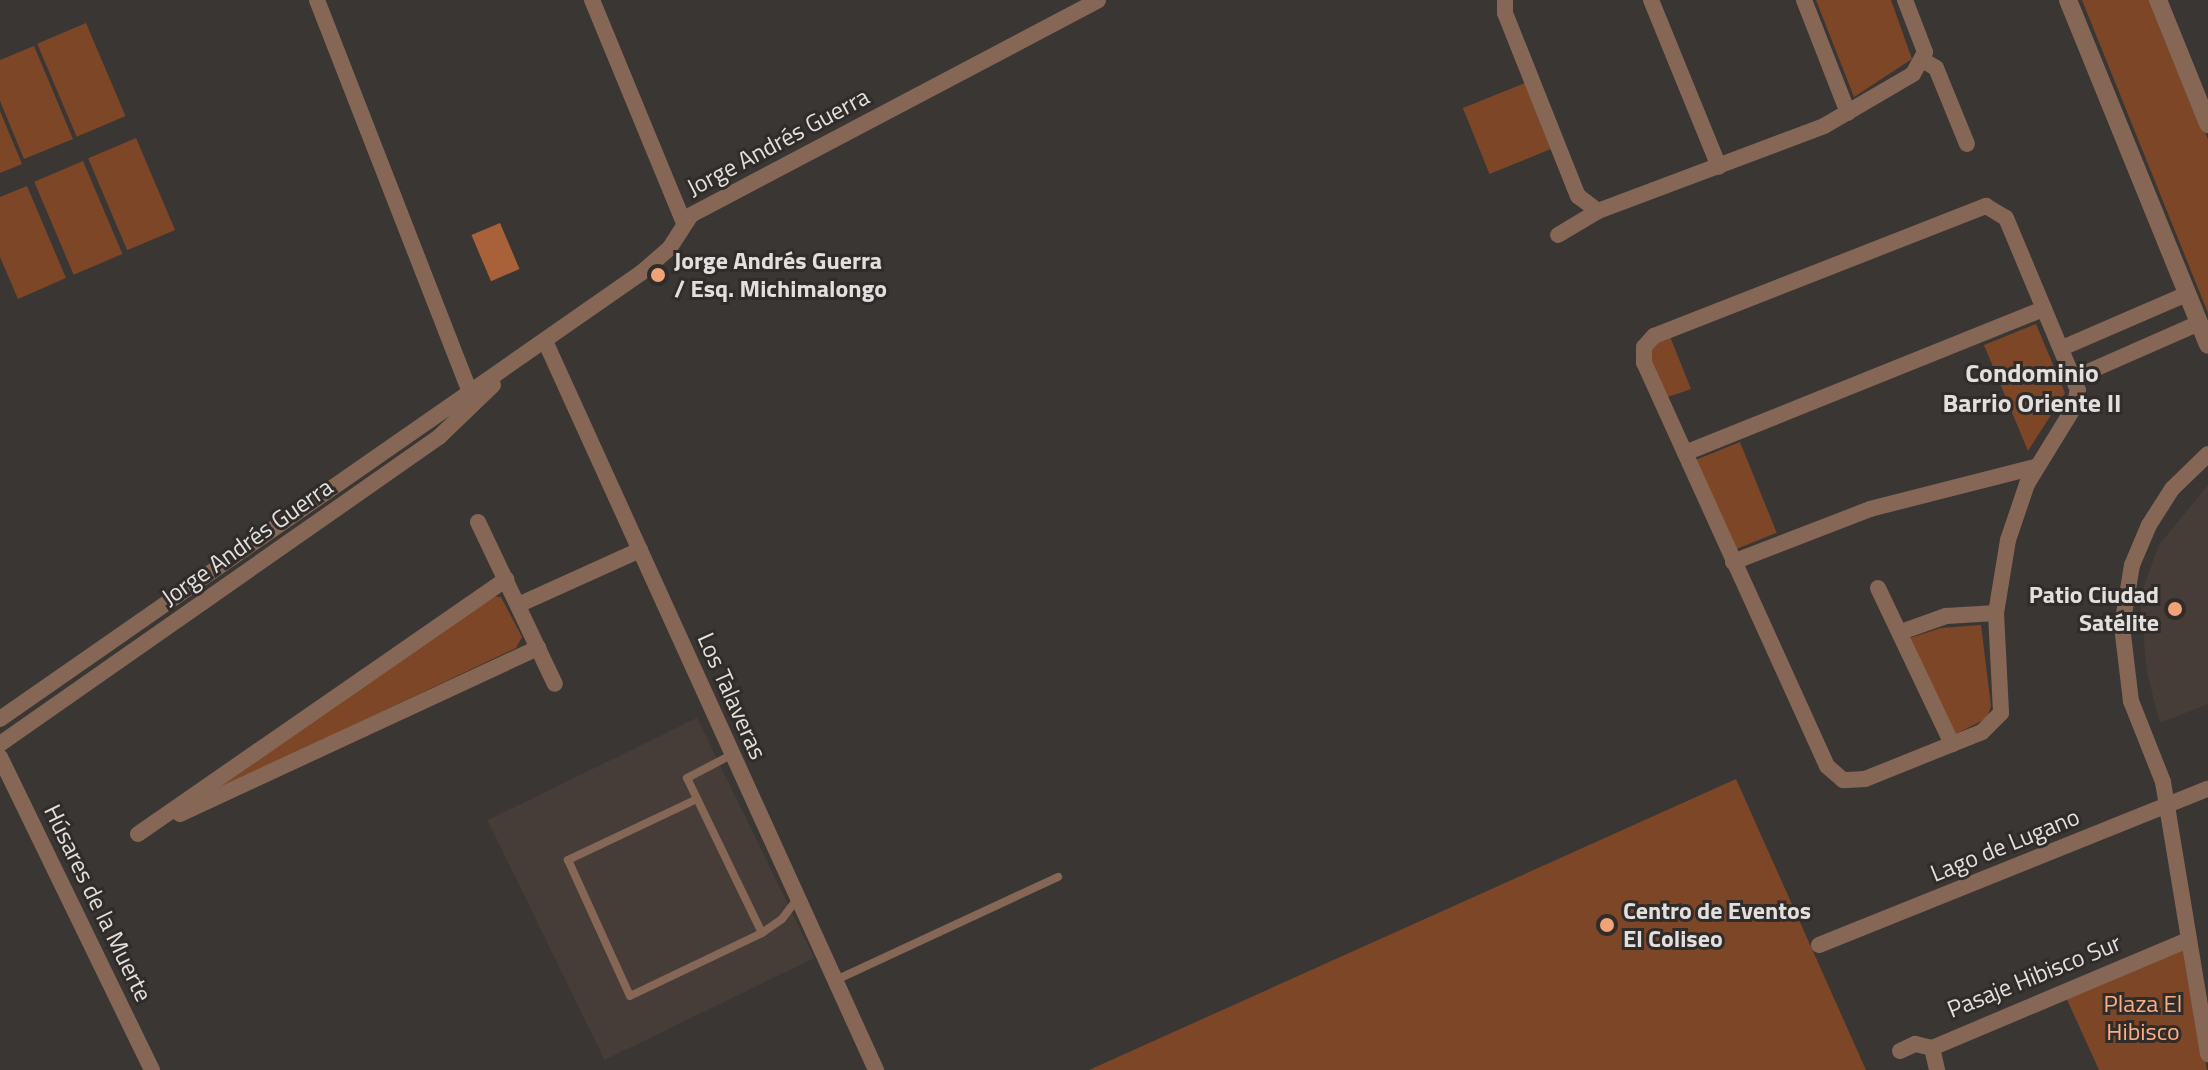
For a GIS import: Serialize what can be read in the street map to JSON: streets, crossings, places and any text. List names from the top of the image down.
{
  "streets": {
    "street": [
      "Jorge Andrés Guerra",
      "Los Talaveras",
      "Lago de Lugano",
      "Húsares de la Muerte",
      "Pasaje Hibisco Sur"
    ]
  },
  "crossings": [
    ["Jorge Andrés Guerra", "Los Talaveras"]
  ],
  "districts": ["Condominio Barrio Oriente II"],
  "parks": ["Plaza El Hibisco"],
  "places": ["Jorge Andrés Guerra / Esq. Michimalongo", "Patio Ciudad Satélite", "Centro de Eventos El Coliseo"]
}
